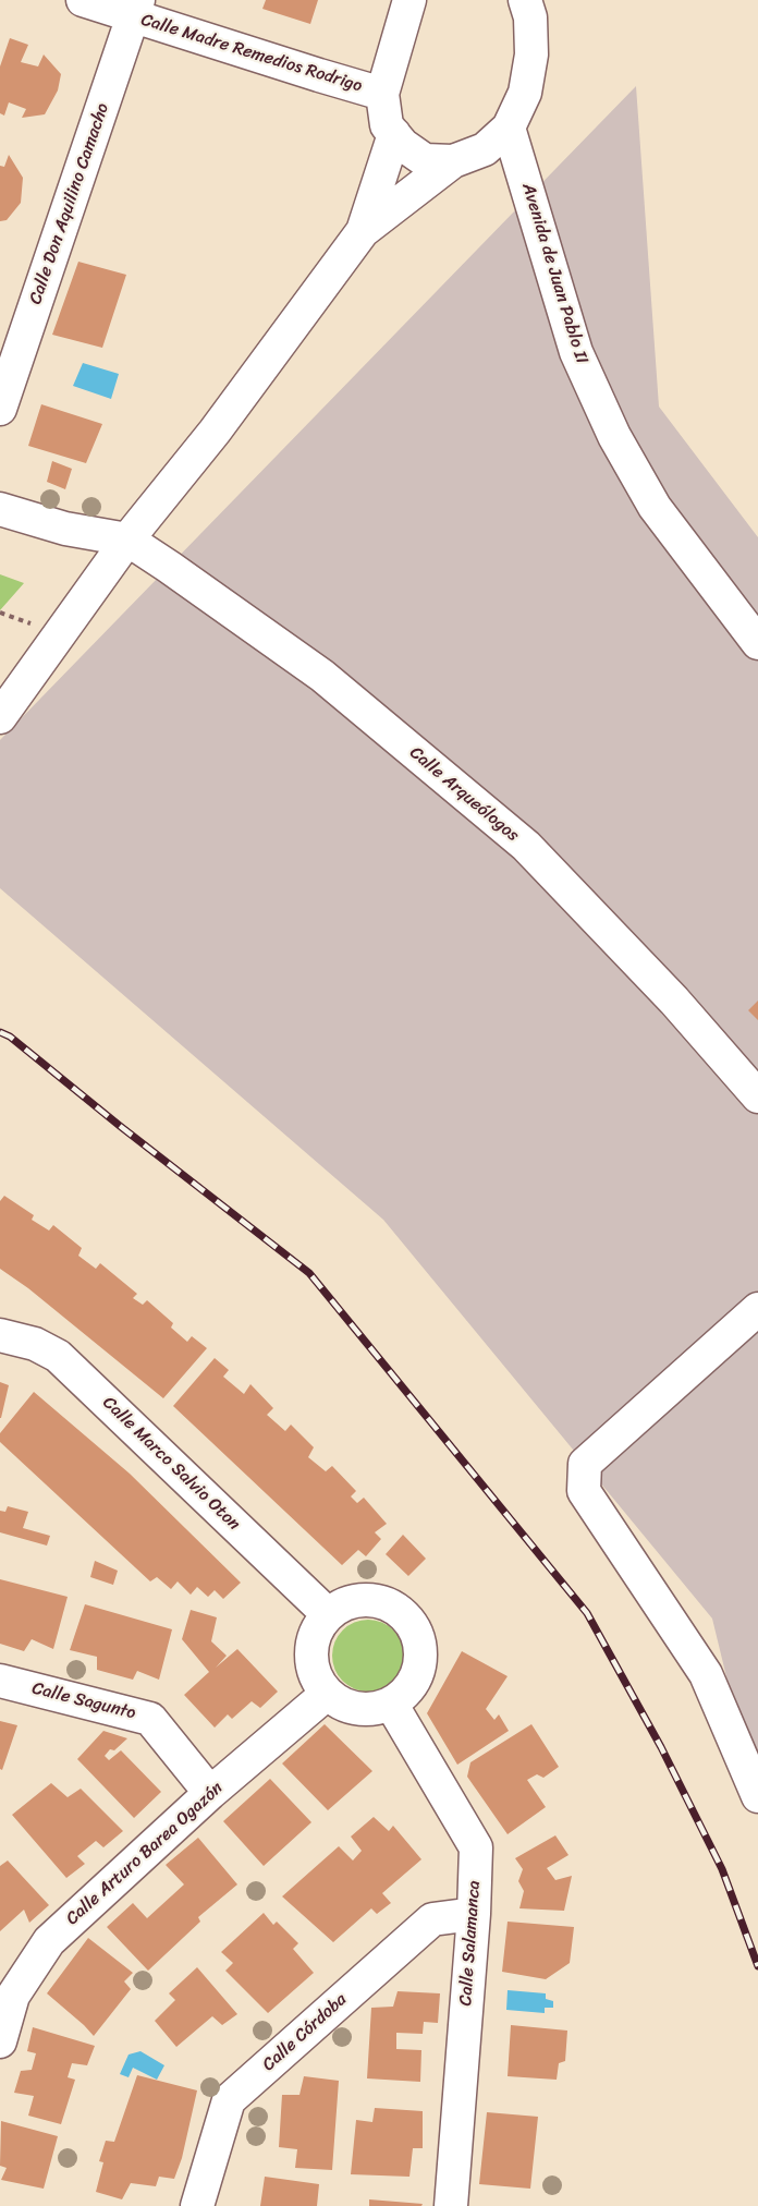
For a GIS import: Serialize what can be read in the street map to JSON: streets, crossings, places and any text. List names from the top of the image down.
{
  "streets": {
    "street": [
      "Calle Madre Remedios Rodrigo",
      "Calle Don Aquilino Camacho",
      "Avenida de Juan Pablo II",
      "Calle Arqueólogos",
      "Calle Marco Salvio Oton",
      "Calle Sagunto",
      "Calle Arturo Barea Ogazón",
      "Calle Salamanca",
      "Calle Córdoba"
    ]
  },
  "crossings": [
    ["Calle Madre Remedios Rodrigo", "Calle Don Aquilino Camacho"],
    ["Calle Marco Salvio Oton", "Calle Arturo Barea Ogazón"],
    ["Calle Marco Salvio Oton", "Calle Salamanca"],
    ["Calle Sagunto", "Calle Arturo Barea Ogazón"],
    ["Calle Arturo Barea Ogazón", "Calle Salamanca"],
    ["Calle Salamanca", "Calle Córdoba"]
  ]
}
